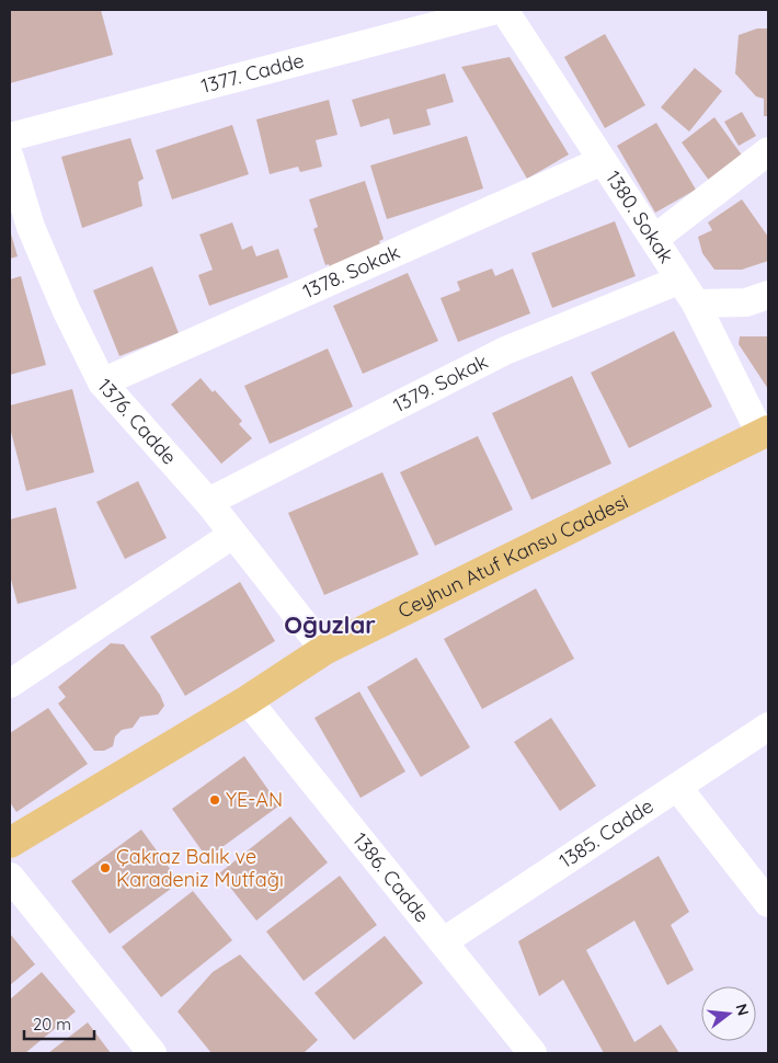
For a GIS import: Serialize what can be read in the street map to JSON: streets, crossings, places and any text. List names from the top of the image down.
{
  "streets": {
    "main road": ["Ceyhun Atuf Kansu Caddesi"],
    "street": [
      "1377. Cadde",
      "1380. Sokak",
      "1378. Sokak",
      "1379. Sokak",
      "1376. Cadde",
      "1385. Cadde",
      "1386. Cadde"
    ]
  },
  "crossings": [
    ["1380. Sokak", "1378. Sokak"],
    ["1380. Sokak", "1379. Sokak"],
    ["1380. Sokak", "Ceyhun Atuf Kansu Caddesi"],
    ["1378. Sokak", "1376. Cadde"],
    ["1379. Sokak", "1376. Cadde"],
    ["1376. Cadde", "Ceyhun Atuf Kansu Caddesi"],
    ["Ceyhun Atuf Kansu Caddesi", "1386. Cadde"],
    ["1385. Cadde", "1386. Cadde"]
  ],
  "districts": ["Oğuzlar"],
  "places": ["YE-AN", "Çakraz Balık ve Karadeniz Mutfağı"],
  "scale_bar": "20 m",
  "north": "right"
}
